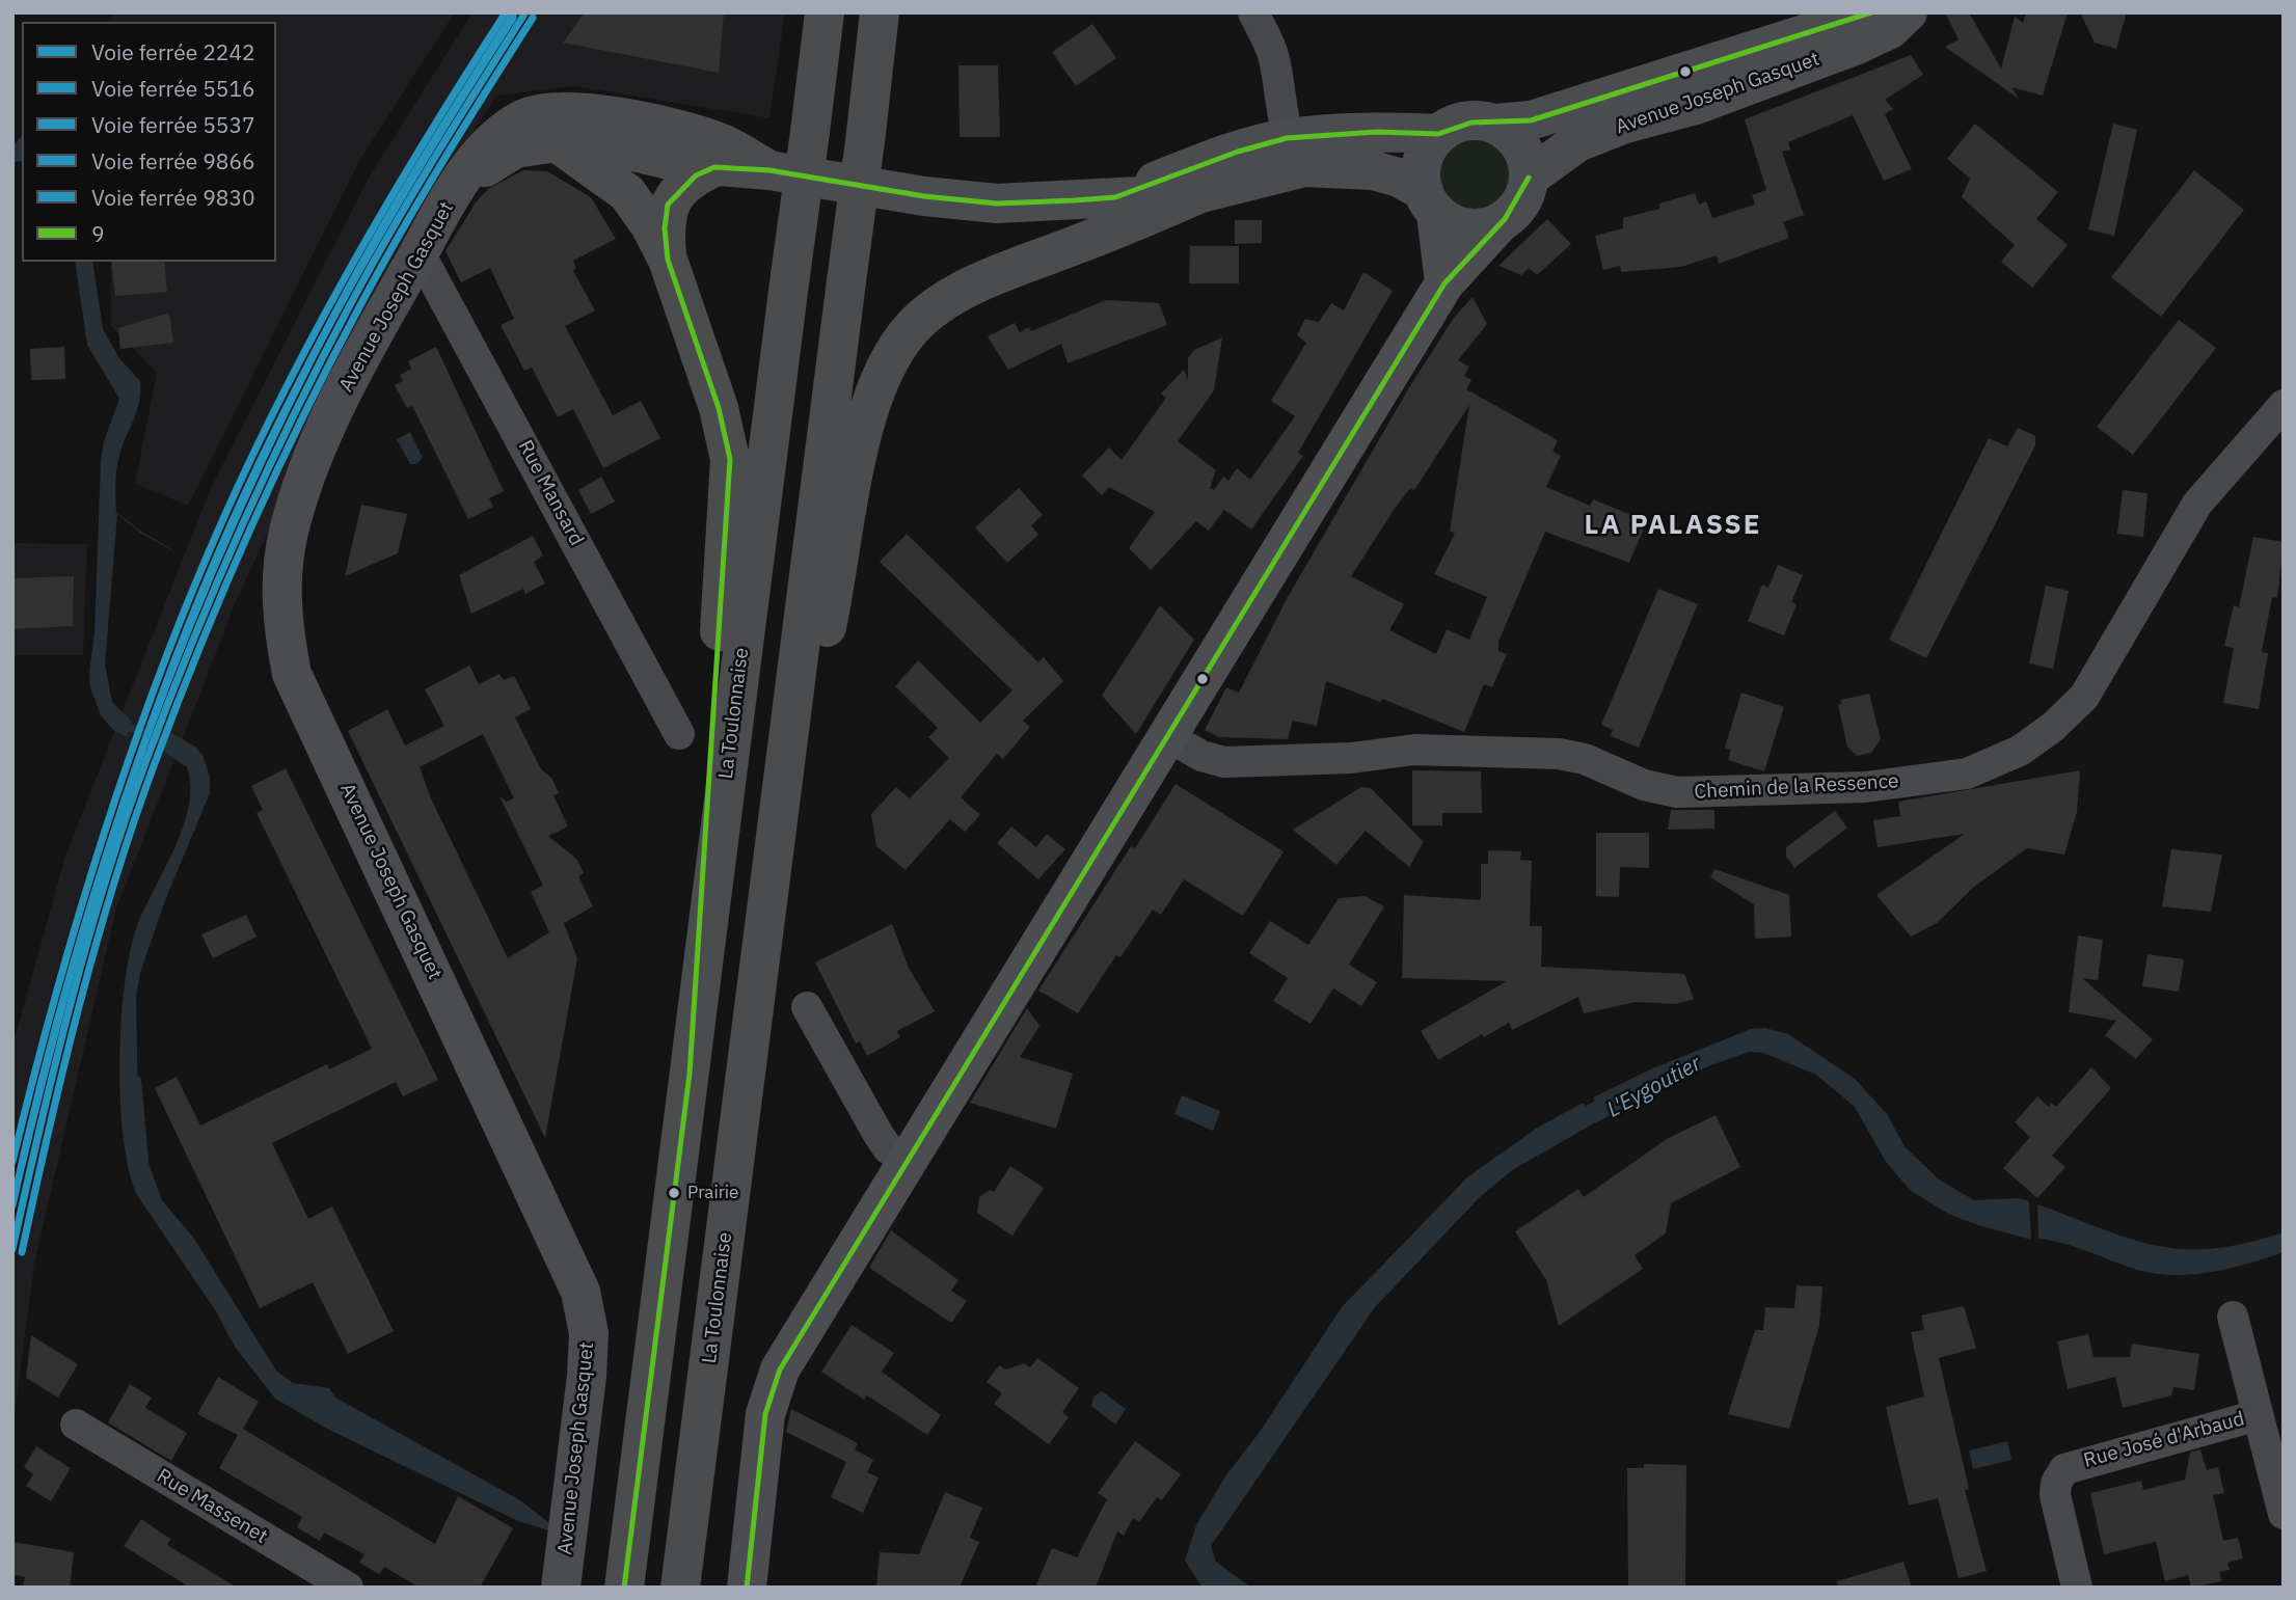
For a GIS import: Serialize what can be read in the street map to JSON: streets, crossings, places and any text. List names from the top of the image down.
{
  "streets": {
    "highway": ["La Toulonnaise"],
    "main road": ["Avenue Joseph Gasquet"],
    "street": [
      "Rue Mansard",
      "Chemin de la Ressence",
      "Rue José d'Arbaud",
      "Rue Massenet"
    ]
  },
  "crossings": [
    ["Avenue Joseph Gasquet", "Rue Mansard"]
  ],
  "districts": ["LA PALASSE"],
  "water": ["L'Eygoutier"],
  "places": ["Prairie"],
  "lines": [
    "rail line 2242",
    "rail line 5537",
    "rail line 9866",
    "transit line 9",
    "rail line 5516",
    "rail line 9830"
  ],
  "legend": [
    "Voie ferrée 2242",
    "Voie ferrée 5516",
    "Voie ferrée 5537",
    "Voie ferrée 9866",
    "Voie ferrée 9830",
    "9"
  ]
}
